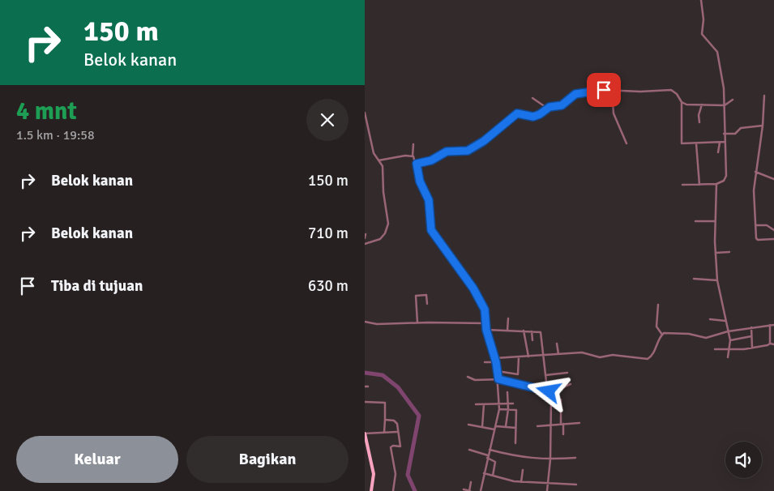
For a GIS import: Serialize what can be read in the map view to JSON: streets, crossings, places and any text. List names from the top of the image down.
{
  "page": {
    "turn": ["150 m", "Belok kanan"],
    "heading": ["4 mnt", "1.5 km · 19:58"],
    "list": [
      {
        "name": "Belok kanan",
        "value": "150 m"
      },
      {
        "name": "Belok kanan",
        "value": "710 m"
      },
      {
        "name": "Tiba di tujuan",
        "value": "630 m"
      }
    ],
    "buttons": ["Keluar", "Bagikan"]
  }
}
